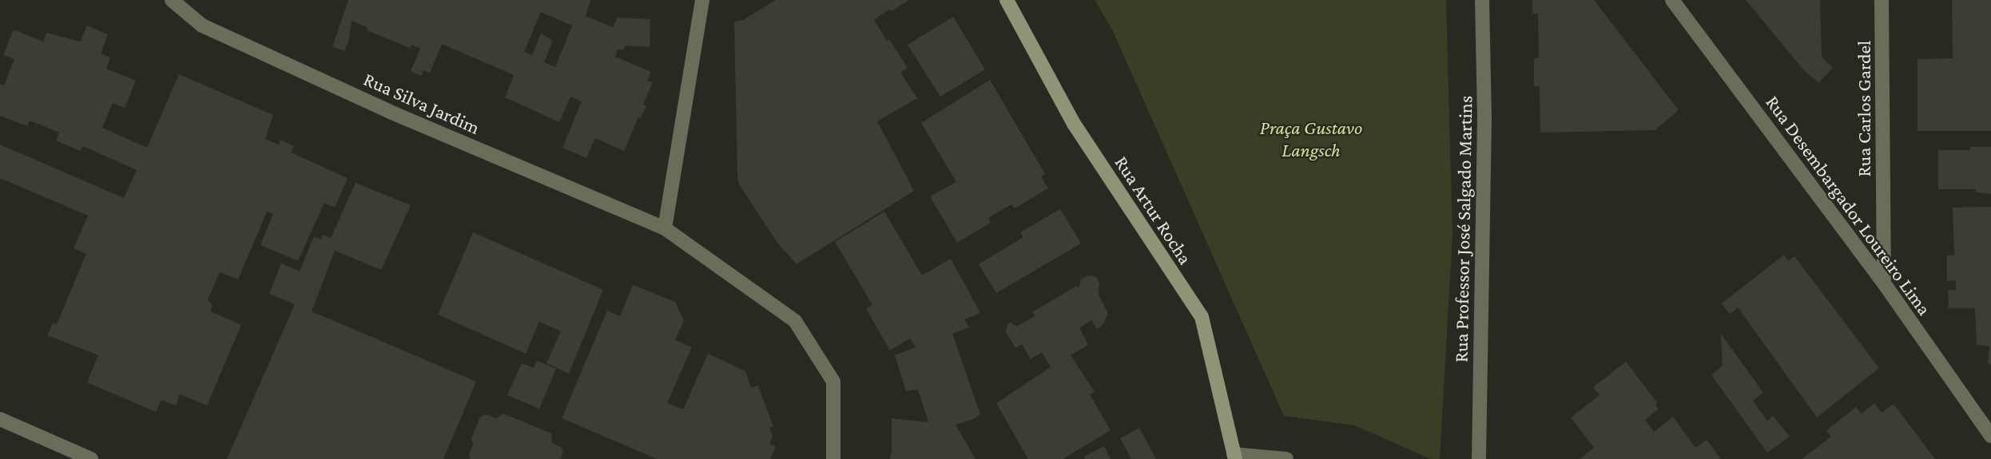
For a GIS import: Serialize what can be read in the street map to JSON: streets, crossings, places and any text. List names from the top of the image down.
{
  "streets": {
    "street": [
      "Rua Silva Jardim",
      "Rua Carlos Gardel",
      "Rua Desembargador Loureiro Lima",
      "Rua Artur Rocha",
      "Rua Professor José Salgado Martins"
    ]
  },
  "crossings": [
    ["Rua Carlos Gardel", "Rua Desembargador Loureiro Lima"]
  ],
  "parks": ["Praça Gustavo Langsch"]
}
